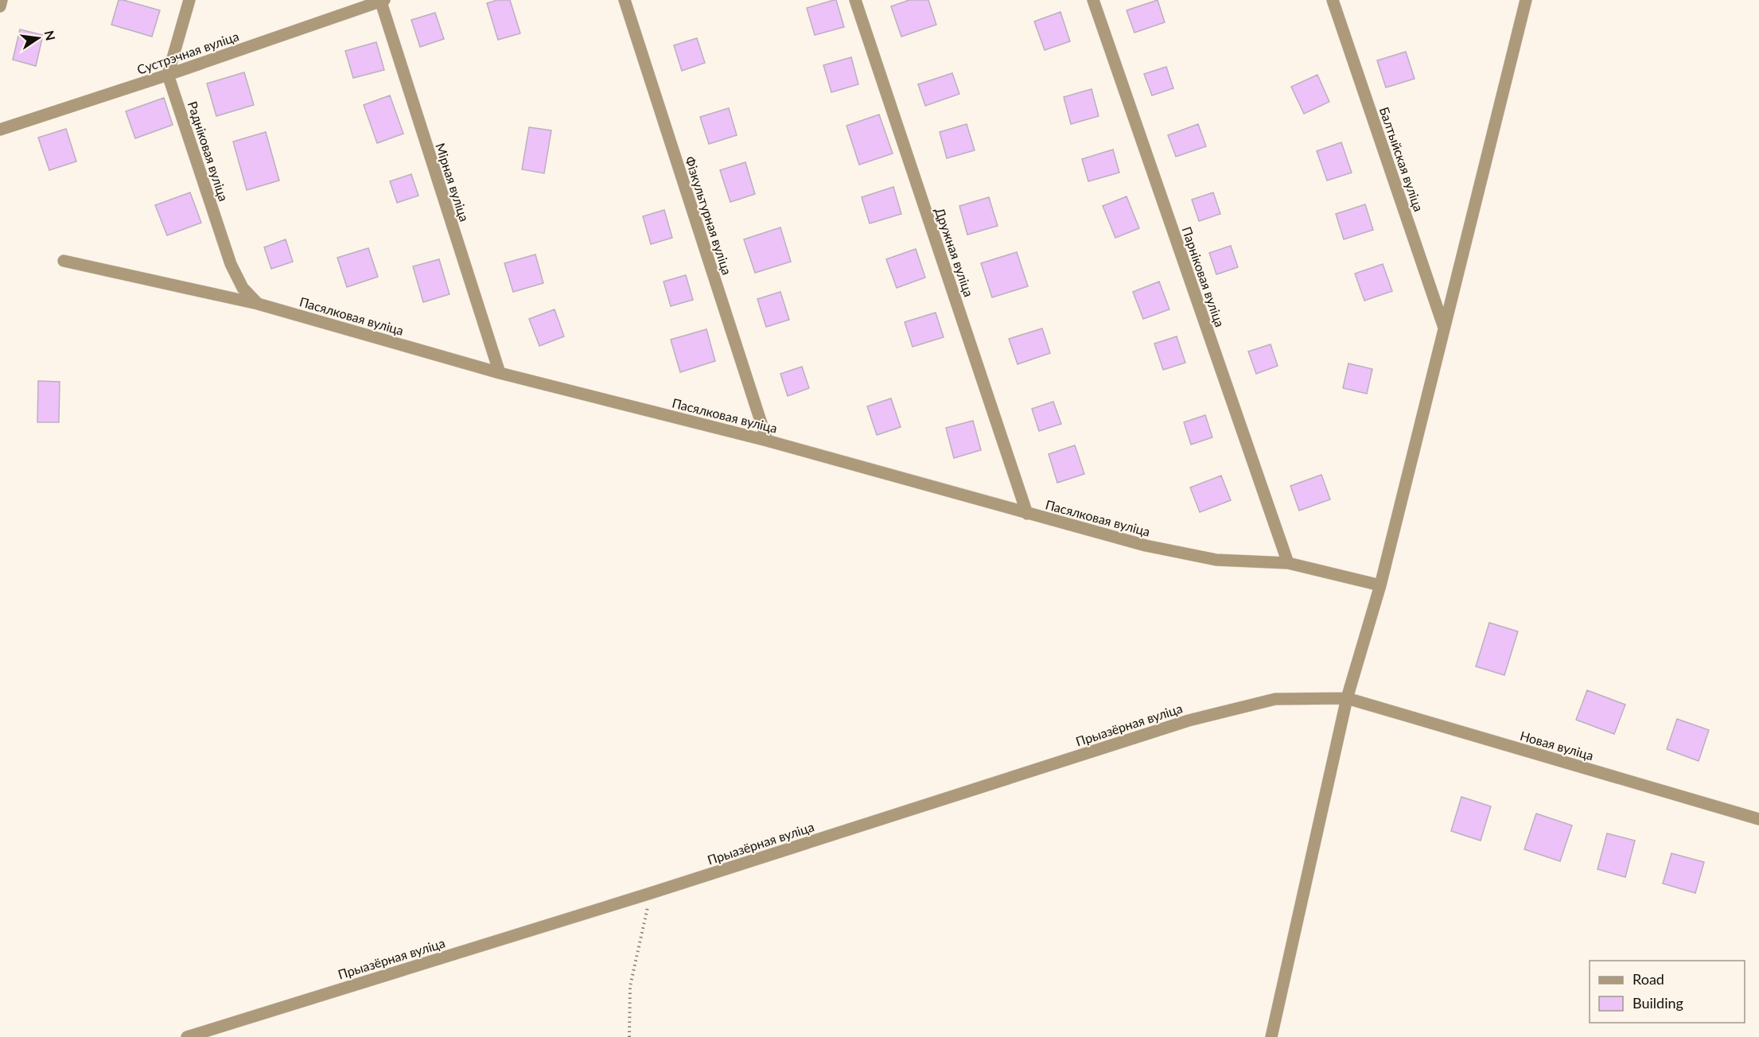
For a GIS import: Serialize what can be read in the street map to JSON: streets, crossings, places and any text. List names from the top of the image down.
{
  "streets": {
    "street": [
      "Сустрэчная вуліца",
      "Радніковая вуліца",
      "Балтыйская вуліца",
      "Мірная вуліца",
      "Фізкультурная вуліца",
      "Дружная вуліца",
      "Парніковая вуліца",
      "Пасялковая вуліца",
      "Прыазёрная вуліца",
      "Новая вуліца"
    ]
  },
  "crossings": [
    ["Сустрэчная вуліца", "Радніковая вуліца"],
    ["Сустрэчная вуліца", "Мірная вуліца"],
    ["Радніковая вуліца", "Пасялковая вуліца"],
    ["Мірная вуліца", "Пасялковая вуліца"],
    ["Фізкультурная вуліца", "Пасялковая вуліца"],
    ["Дружная вуліца", "Пасялковая вуліца"],
    ["Парніковая вуліца", "Пасялковая вуліца"],
    ["Прыазёрная вуліца", "Новая вуліца"]
  ],
  "legend": ["Road", "Building"],
  "north": "right"
}
